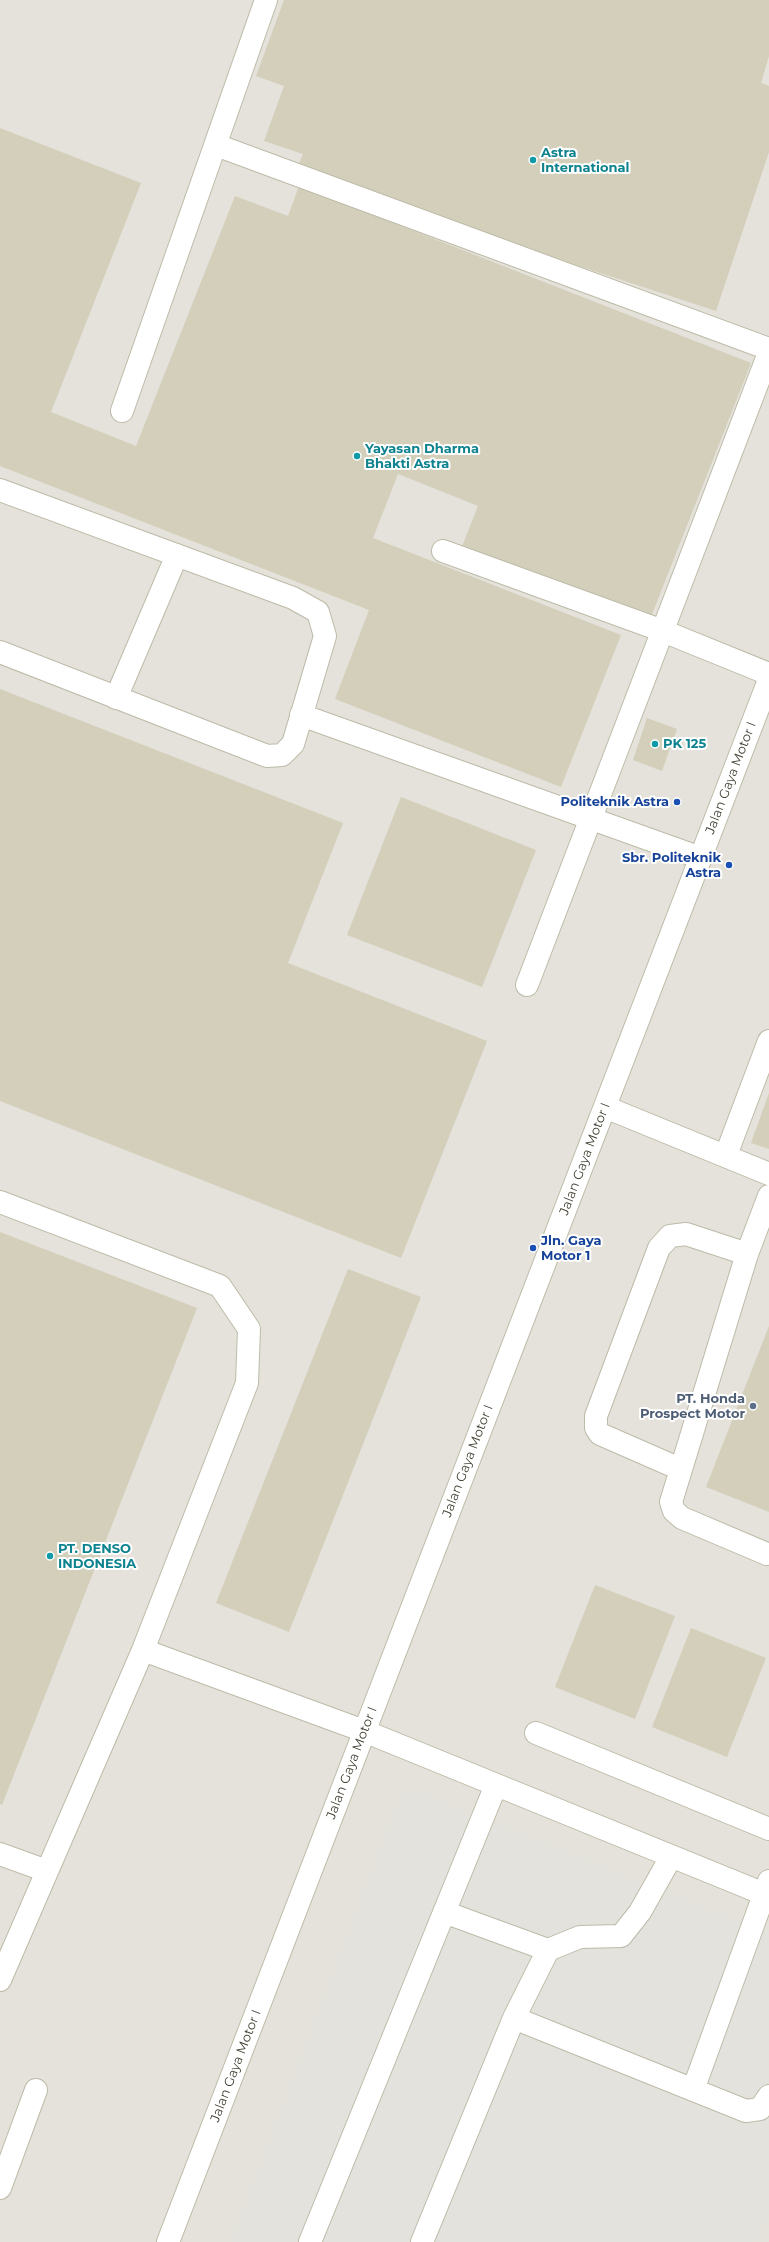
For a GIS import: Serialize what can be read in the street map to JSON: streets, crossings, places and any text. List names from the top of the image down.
{
  "streets": {
    "street": ["Jalan Gaya Motor I"]
  },
  "places": [
    "Astra International",
    "Yayasan Dharma Bhakti Astra",
    "PK 125",
    "Politeknik Astra",
    "Sbr. Politeknik Astra",
    "Jln. Gaya Motor 1",
    "PT. Honda Prospect Motor",
    "PT. DENSO INDONESIA"
  ]
}
